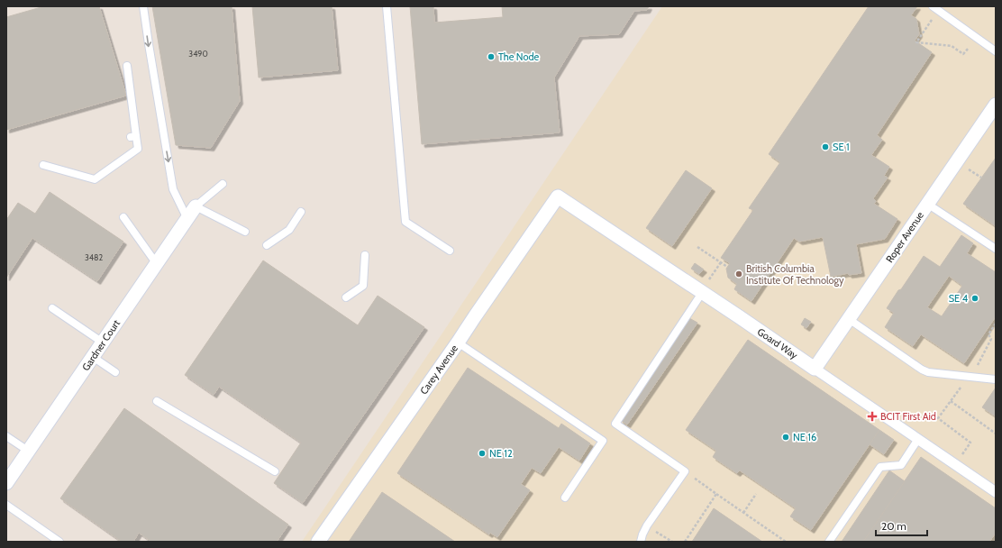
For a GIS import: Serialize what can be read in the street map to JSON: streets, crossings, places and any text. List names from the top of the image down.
{
  "streets": {
    "street": [
      "Roper Avenue",
      "Goard Way",
      "Gardner Court",
      "Carey Avenue"
    ]
  },
  "crossings": [
    ["Roper Avenue", "Goard Way"],
    ["Goard Way", "Carey Avenue"]
  ],
  "places": {
    "other": [
      "The Node",
      "SE 1",
      "British Columbia Institute Of Technology",
      "SE 4",
      "NE 16",
      "NE 12"
    ],
    "health": ["BCIT First Aid"]
  },
  "house_numbers": ["3490", "3482"],
  "scale_bar": "20 m"
}
